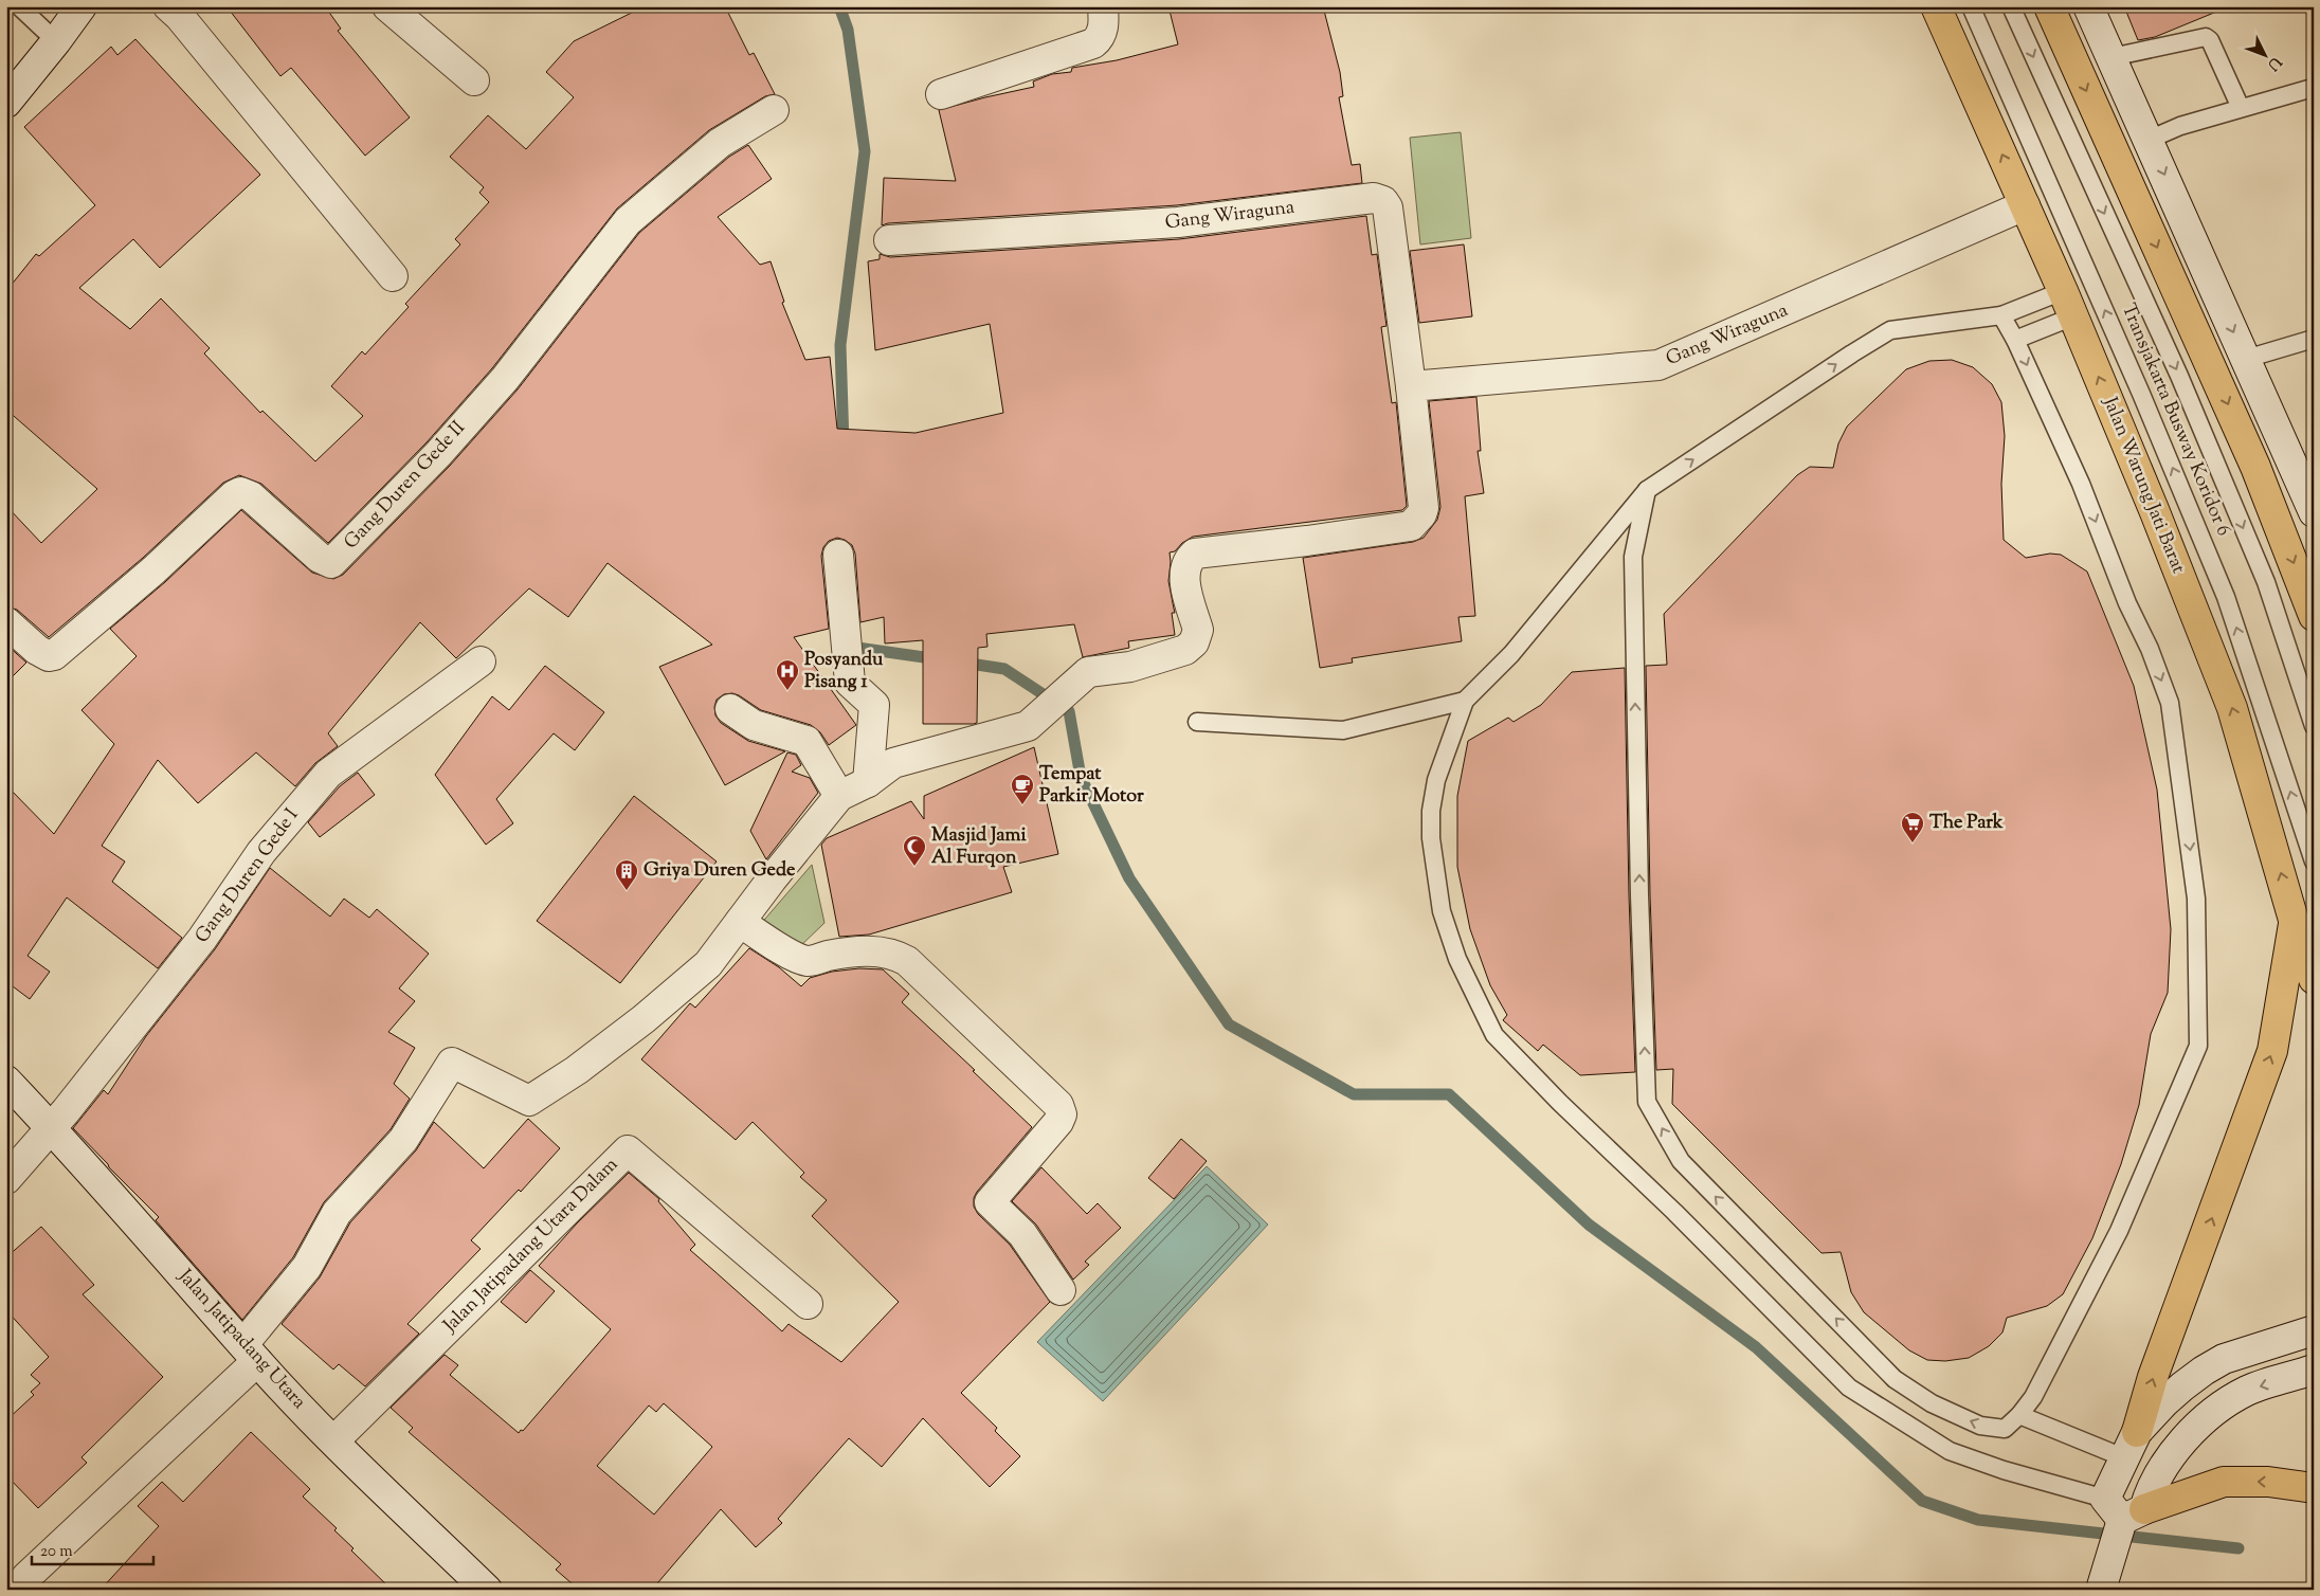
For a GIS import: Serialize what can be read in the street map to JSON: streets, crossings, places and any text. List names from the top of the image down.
{
  "streets": {
    "main road": ["Jalan Warung Jati Barat"],
    "street": [
      "Gang Wiraguna",
      "Gang Duren Gede II",
      "Gang Duren Gede I",
      "Jalan Jatipadang Utara Dalam",
      "Jalan Jatipadang Utara"
    ],
    "lane": ["Transjakarta Busway Koridor 6"]
  },
  "crossings": [
    ["Gang Wiraguna", "Jalan Warung Jati Barat"],
    ["Gang Duren Gede I", "Jalan Jatipadang Utara"],
    ["Jalan Jatipadang Utara Dalam", "Jalan Jatipadang Utara"]
  ],
  "places": {
    "hospital": ["Posyandu Pisang 1"],
    "cafe": ["Tempat Parkir Motor"],
    "supermarket": ["The Park"],
    "mosque": ["Masjid Jami Al Furqon"],
    "building": ["Griya Duren Gede"]
  },
  "scale_bar": "20 m",
  "north": "bottom right"
}
